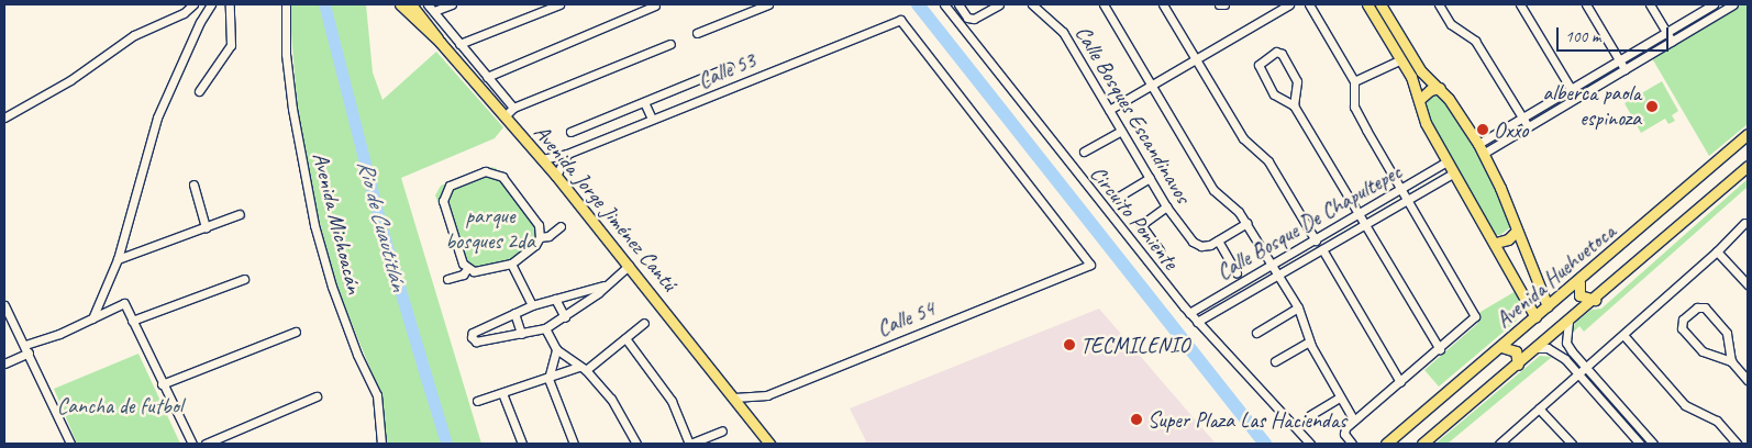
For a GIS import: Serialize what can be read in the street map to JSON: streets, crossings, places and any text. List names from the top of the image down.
{
  "streets": {
    "main road": ["Avenida Jorge Jiménez Cantú", "Avenida Huehuetoca"],
    "street": [
      "Calle 53",
      "Calle Bosques Escandinavos",
      "Circuito Poniente",
      "Calle Bosque De Chapultepec",
      "Avenida Michoacán",
      "Calle 54"
    ]
  },
  "crossings": [
    ["Calle 53", "Avenida Jorge Jiménez Cantú"],
    ["Calle 53", "Calle 54"],
    ["Avenida Jorge Jiménez Cantú", "Calle 54"],
    ["Circuito Poniente", "Calle Bosque De Chapultepec"]
  ],
  "water": ["Rio de Cuautitlán"],
  "parks": ["parque bosques 2da", "Cancha de futbol"],
  "places": [
    "alberca paola espinoza",
    "Oxxo",
    "TECMILENIO",
    "Super Plaza Las Haciendas"
  ],
  "scale_bar": "100 m"
}
